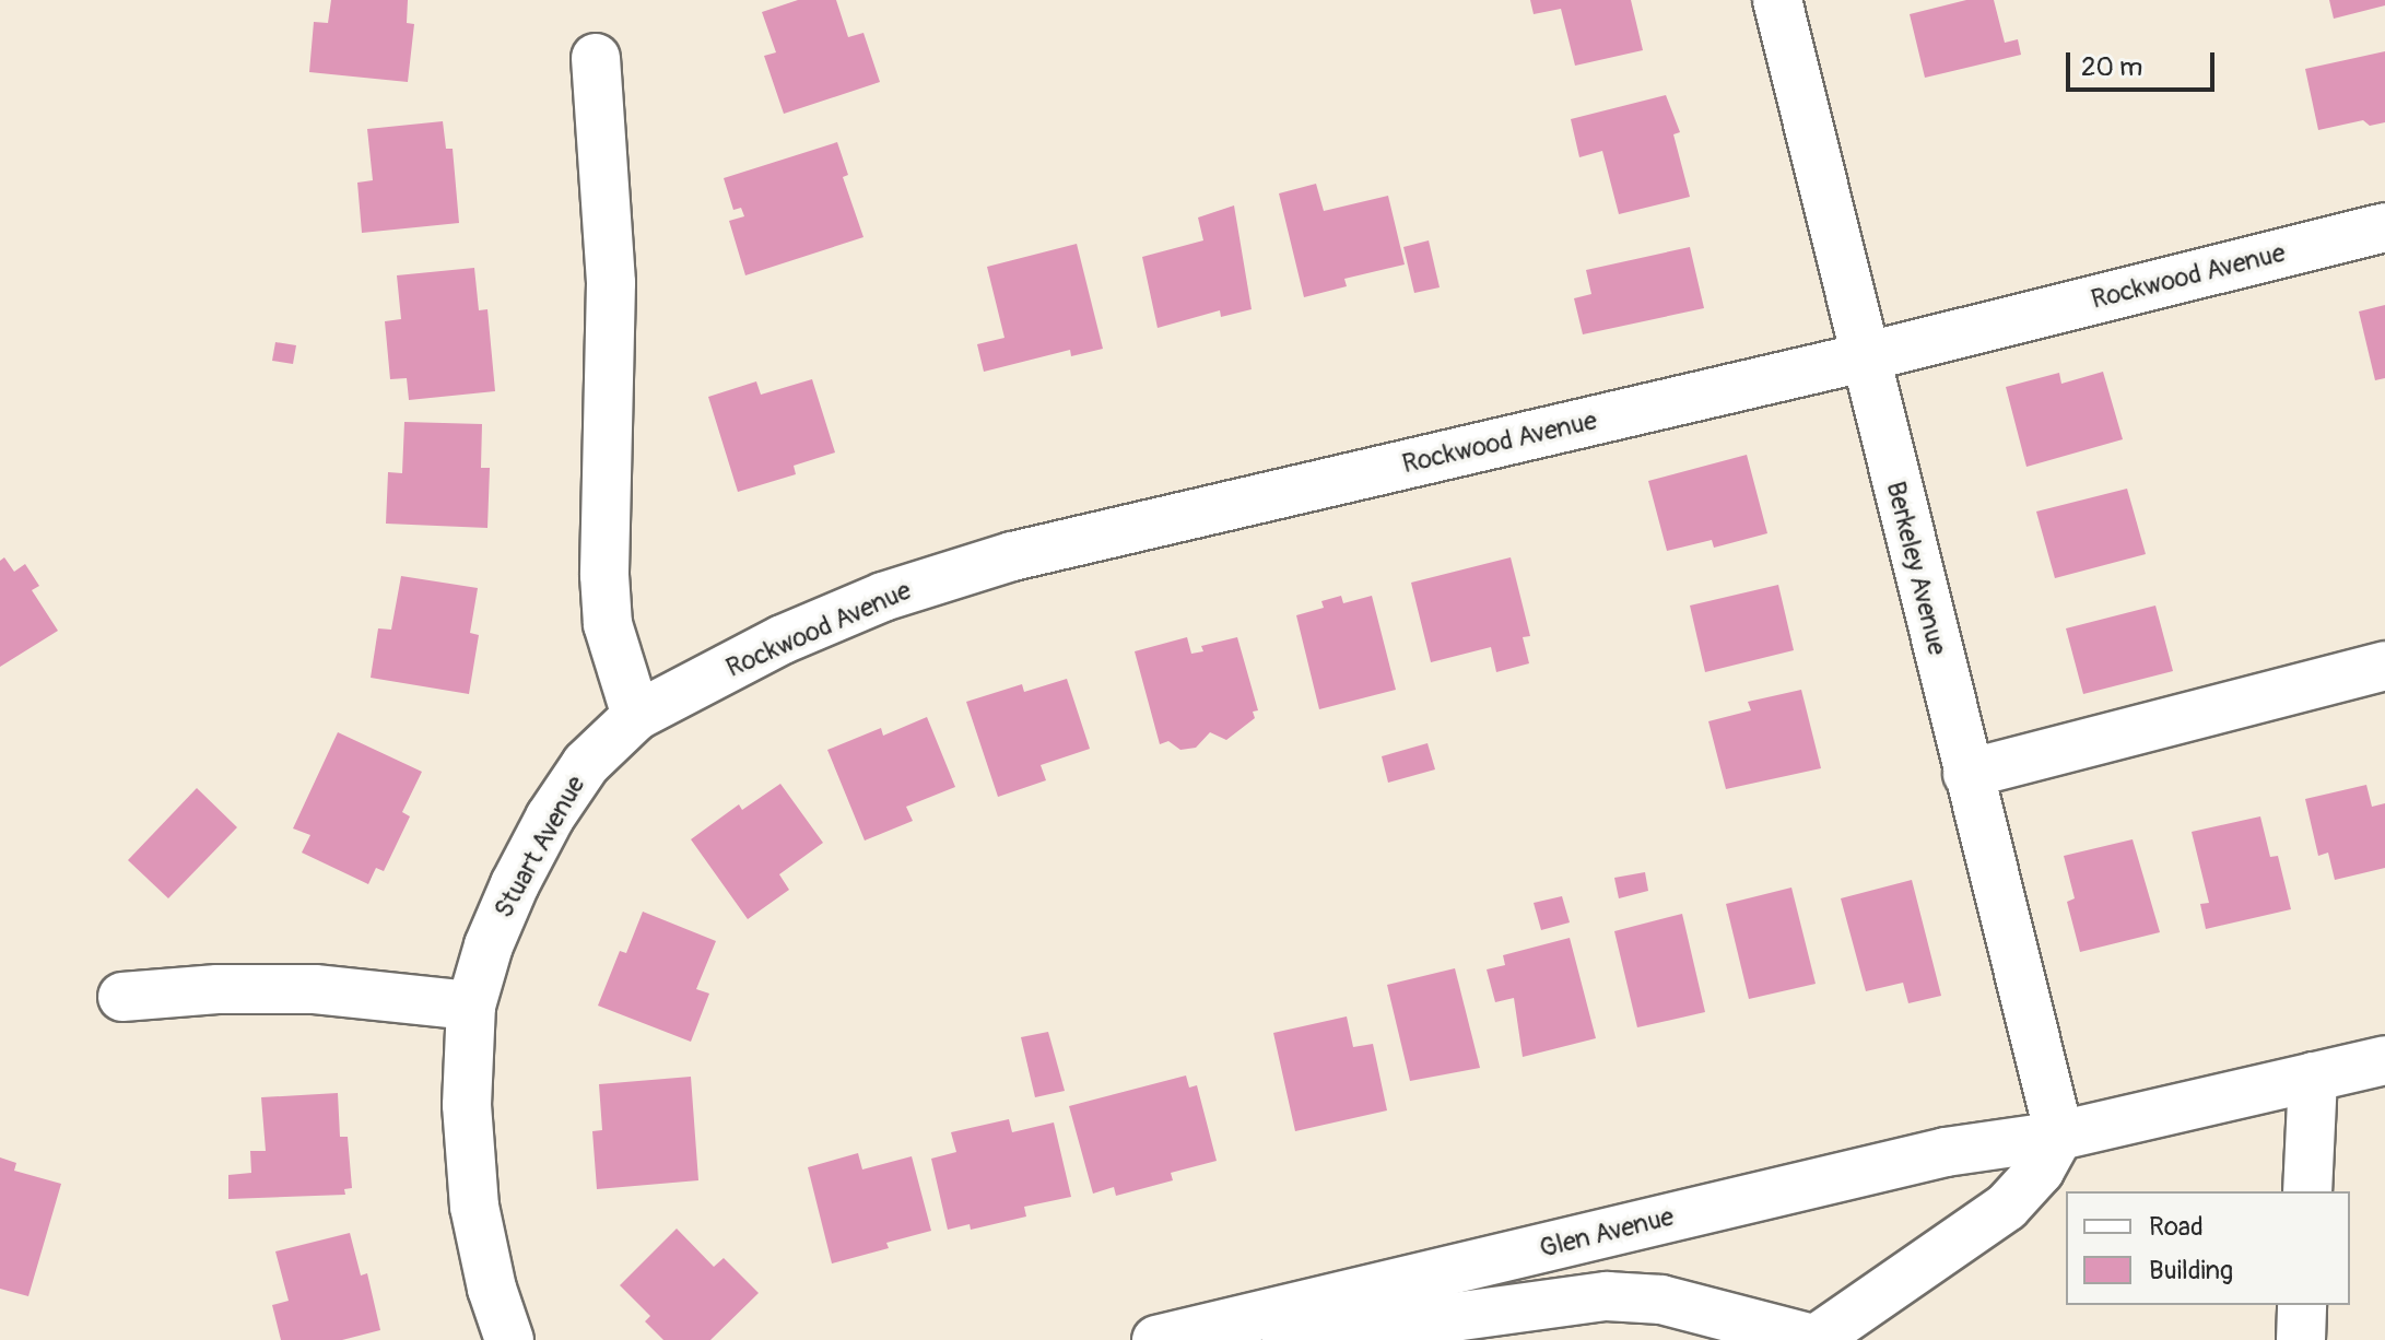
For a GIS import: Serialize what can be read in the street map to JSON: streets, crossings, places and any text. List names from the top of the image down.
{
  "streets": {
    "street": [
      "Rockwood Avenue",
      "Berkeley Avenue",
      "Stuart Avenue",
      "Glen Avenue"
    ]
  },
  "crossings": [
    ["Rockwood Avenue", "Berkeley Avenue"],
    ["Rockwood Avenue", "Stuart Avenue"],
    ["Berkeley Avenue", "Glen Avenue"]
  ],
  "legend": ["Road", "Building"],
  "scale_bar": "20 m"
}
